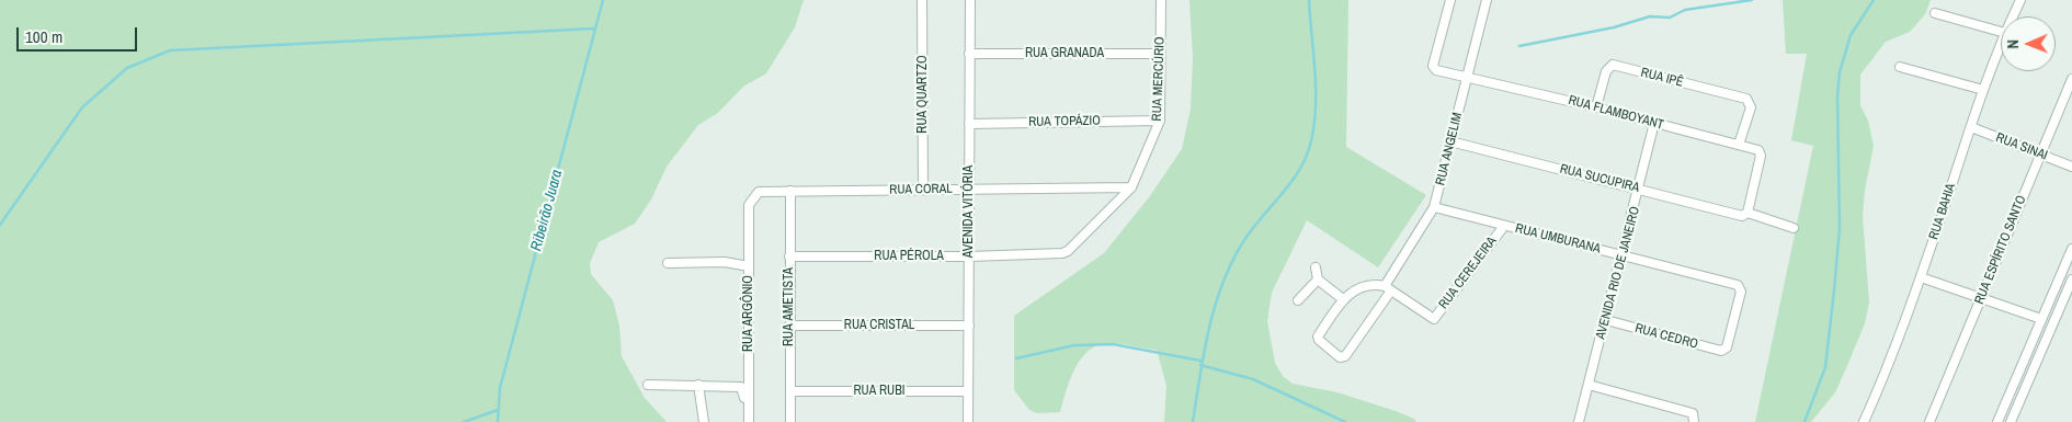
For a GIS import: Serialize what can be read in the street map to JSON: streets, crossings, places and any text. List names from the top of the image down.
{
  "streets": {
    "street": [
      "RUA GRANADA",
      "RUA IPÊ",
      "RUA MERCÚRIO",
      "RUA QUARTZO",
      "RUA FLAMBOYANT",
      "RUA TOPÁZIO",
      "RUA SINAI",
      "RUA ANGELIM",
      "RUA SUCUPIRA",
      "RUA CORAL",
      "AVENIDA VITÓRIA",
      "RUA BAHIA",
      "RUA UMBURANA",
      "RUA ESPÍRITO SANTO",
      "RUA PÉROLA",
      "RUA CEREJEIRA",
      "AVENIDA RIO DE JANEIRO",
      "RUA AMETISTA",
      "RUA ARGÔNIO",
      "RUA CRISTAL",
      "RUA CEDRO",
      "RUA RUBI"
    ]
  },
  "crossings": [
    ["RUA GRANADA", "RUA MERCÚRIO"],
    ["RUA GRANADA", "AVENIDA VITÓRIA"],
    ["RUA IPÊ", "RUA FLAMBOYANT"],
    ["RUA MERCÚRIO", "RUA TOPÁZIO"],
    ["RUA MERCÚRIO", "RUA CORAL"],
    ["RUA MERCÚRIO", "RUA PÉROLA"],
    ["RUA QUARTZO", "RUA CORAL"],
    ["RUA FLAMBOYANT", "RUA ANGELIM"],
    ["RUA FLAMBOYANT", "RUA SUCUPIRA"],
    ["RUA FLAMBOYANT", "AVENIDA RIO DE JANEIRO"],
    ["RUA TOPÁZIO", "AVENIDA VITÓRIA"],
    ["RUA SINAI", "RUA BAHIA"],
    ["RUA SINAI", "RUA ESPÍRITO SANTO"],
    ["RUA ANGELIM", "RUA SUCUPIRA"],
    ["RUA ANGELIM", "RUA UMBURANA"],
    ["RUA ANGELIM", "RUA CEREJEIRA"],
    ["RUA SUCUPIRA", "AVENIDA RIO DE JANEIRO"],
    ["RUA CORAL", "AVENIDA VITÓRIA"],
    ["RUA CORAL", "RUA AMETISTA"],
    ["RUA CORAL", "RUA ARGÔNIO"],
    ["AVENIDA VITÓRIA", "RUA PÉROLA"],
    ["AVENIDA VITÓRIA", "RUA CRISTAL"],
    ["AVENIDA VITÓRIA", "RUA RUBI"],
    ["RUA UMBURANA", "RUA CEREJEIRA"],
    ["RUA UMBURANA", "AVENIDA RIO DE JANEIRO"],
    ["RUA UMBURANA", "RUA CEDRO"],
    ["RUA PÉROLA", "RUA AMETISTA"],
    ["AVENIDA RIO DE JANEIRO", "RUA CEDRO"],
    ["RUA AMETISTA", "RUA CRISTAL"],
    ["RUA AMETISTA", "RUA RUBI"]
  ],
  "water": ["Ribeirão Juara"],
  "scale_bar": "100 m",
  "north": "left"
}
